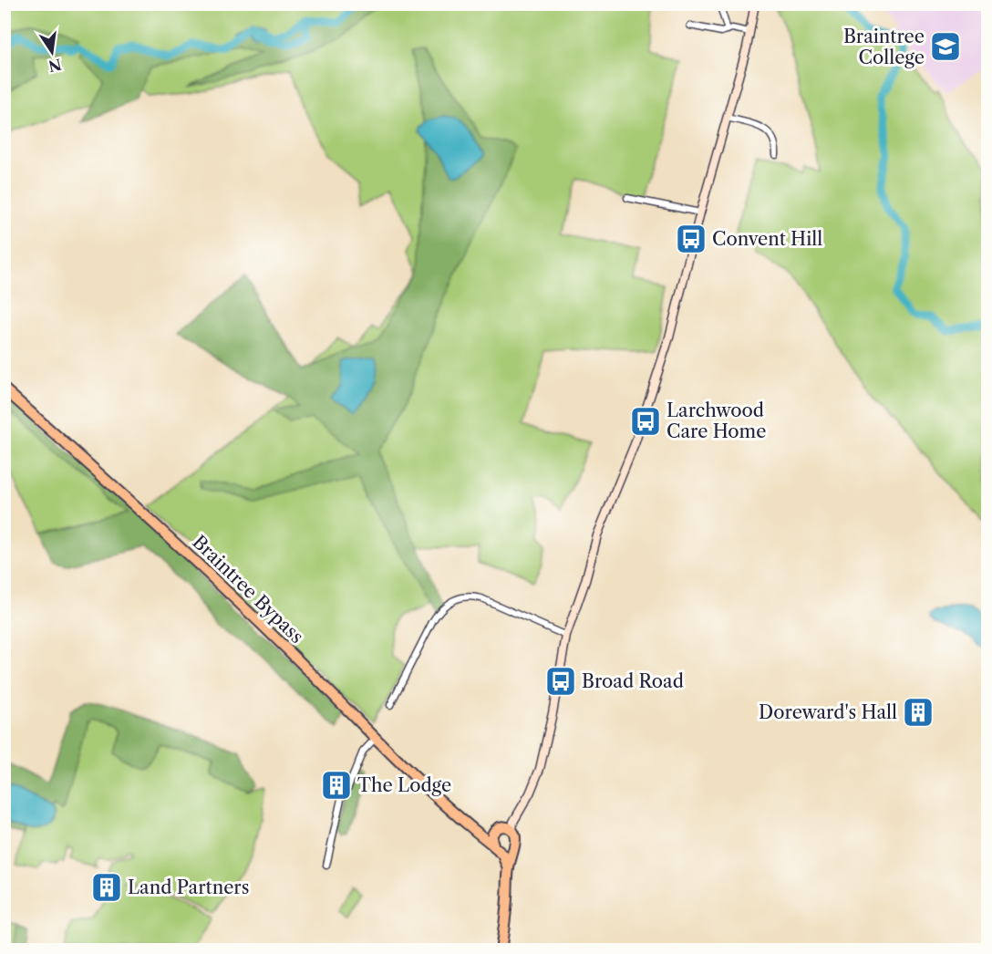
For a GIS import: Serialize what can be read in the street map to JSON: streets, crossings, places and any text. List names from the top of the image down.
{
  "streets": {
    "highway": ["Braintree Bypass"]
  },
  "places": {
    "school or university": ["Braintree College"],
    "bus stop": ["Convent Hill", "Larchwood Care Home", "Broad Road"],
    "building": ["Doreward's Hall", "The Lodge", "Land Partners"]
  },
  "north": "bottom"
}
